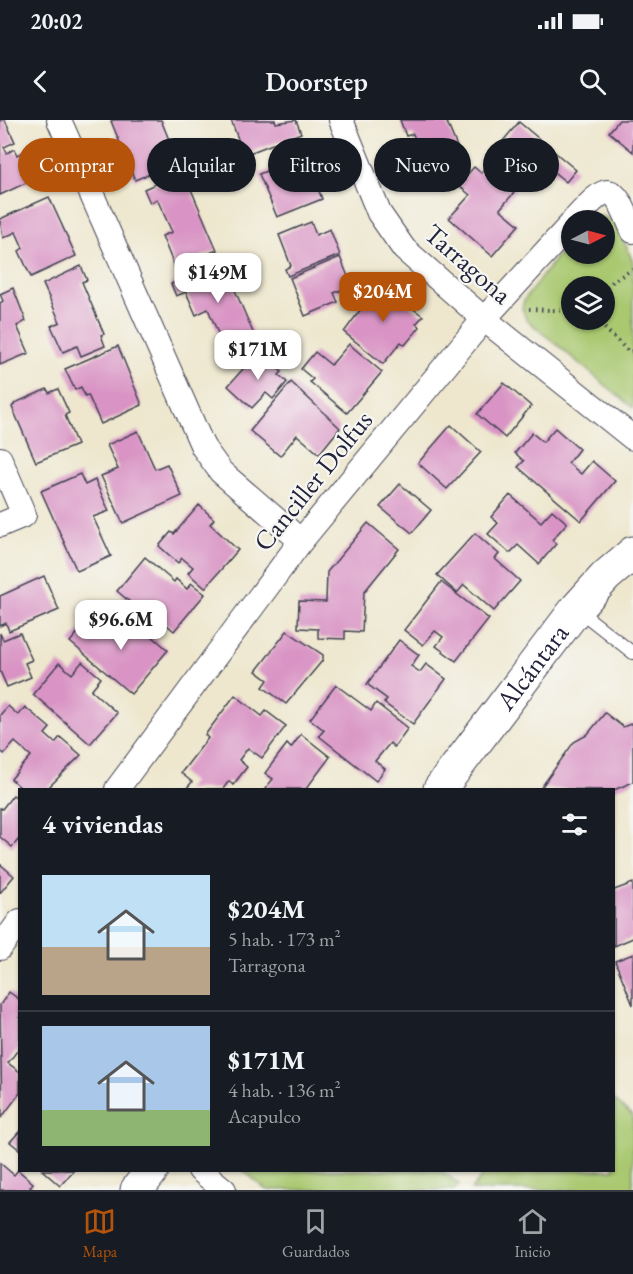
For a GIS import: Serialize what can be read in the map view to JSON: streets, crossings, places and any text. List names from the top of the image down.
{
  "streets": {
    "street": ["Tarragona", "Canciller Dolfus", "Alcántara"]
  },
  "crossings": [
    ["Tarragona", "Canciller Dolfus"]
  ],
  "north": "right",
  "page": {
    "status": "20:02",
    "header": "Doorstep",
    "chip": [
      "Comprar",
      "Alquilar",
      "Filtros",
      "Nuevo",
      "Piso"
    ],
    "price": [
      "$149M",
      "$204M",
      "$171M",
      "$96.6M"
    ],
    "heading": "4 viviendas",
    "list": [
      {
        "name": "$204M",
        "note": "5 hab. · 173 m² · Tarragona"
      },
      {
        "name": "$171M",
        "note": "4 hab. · 136 m² · Acapulco"
      }
    ],
    "tabs": ["Mapa", "Guardados", "Inicio"]
  }
}
